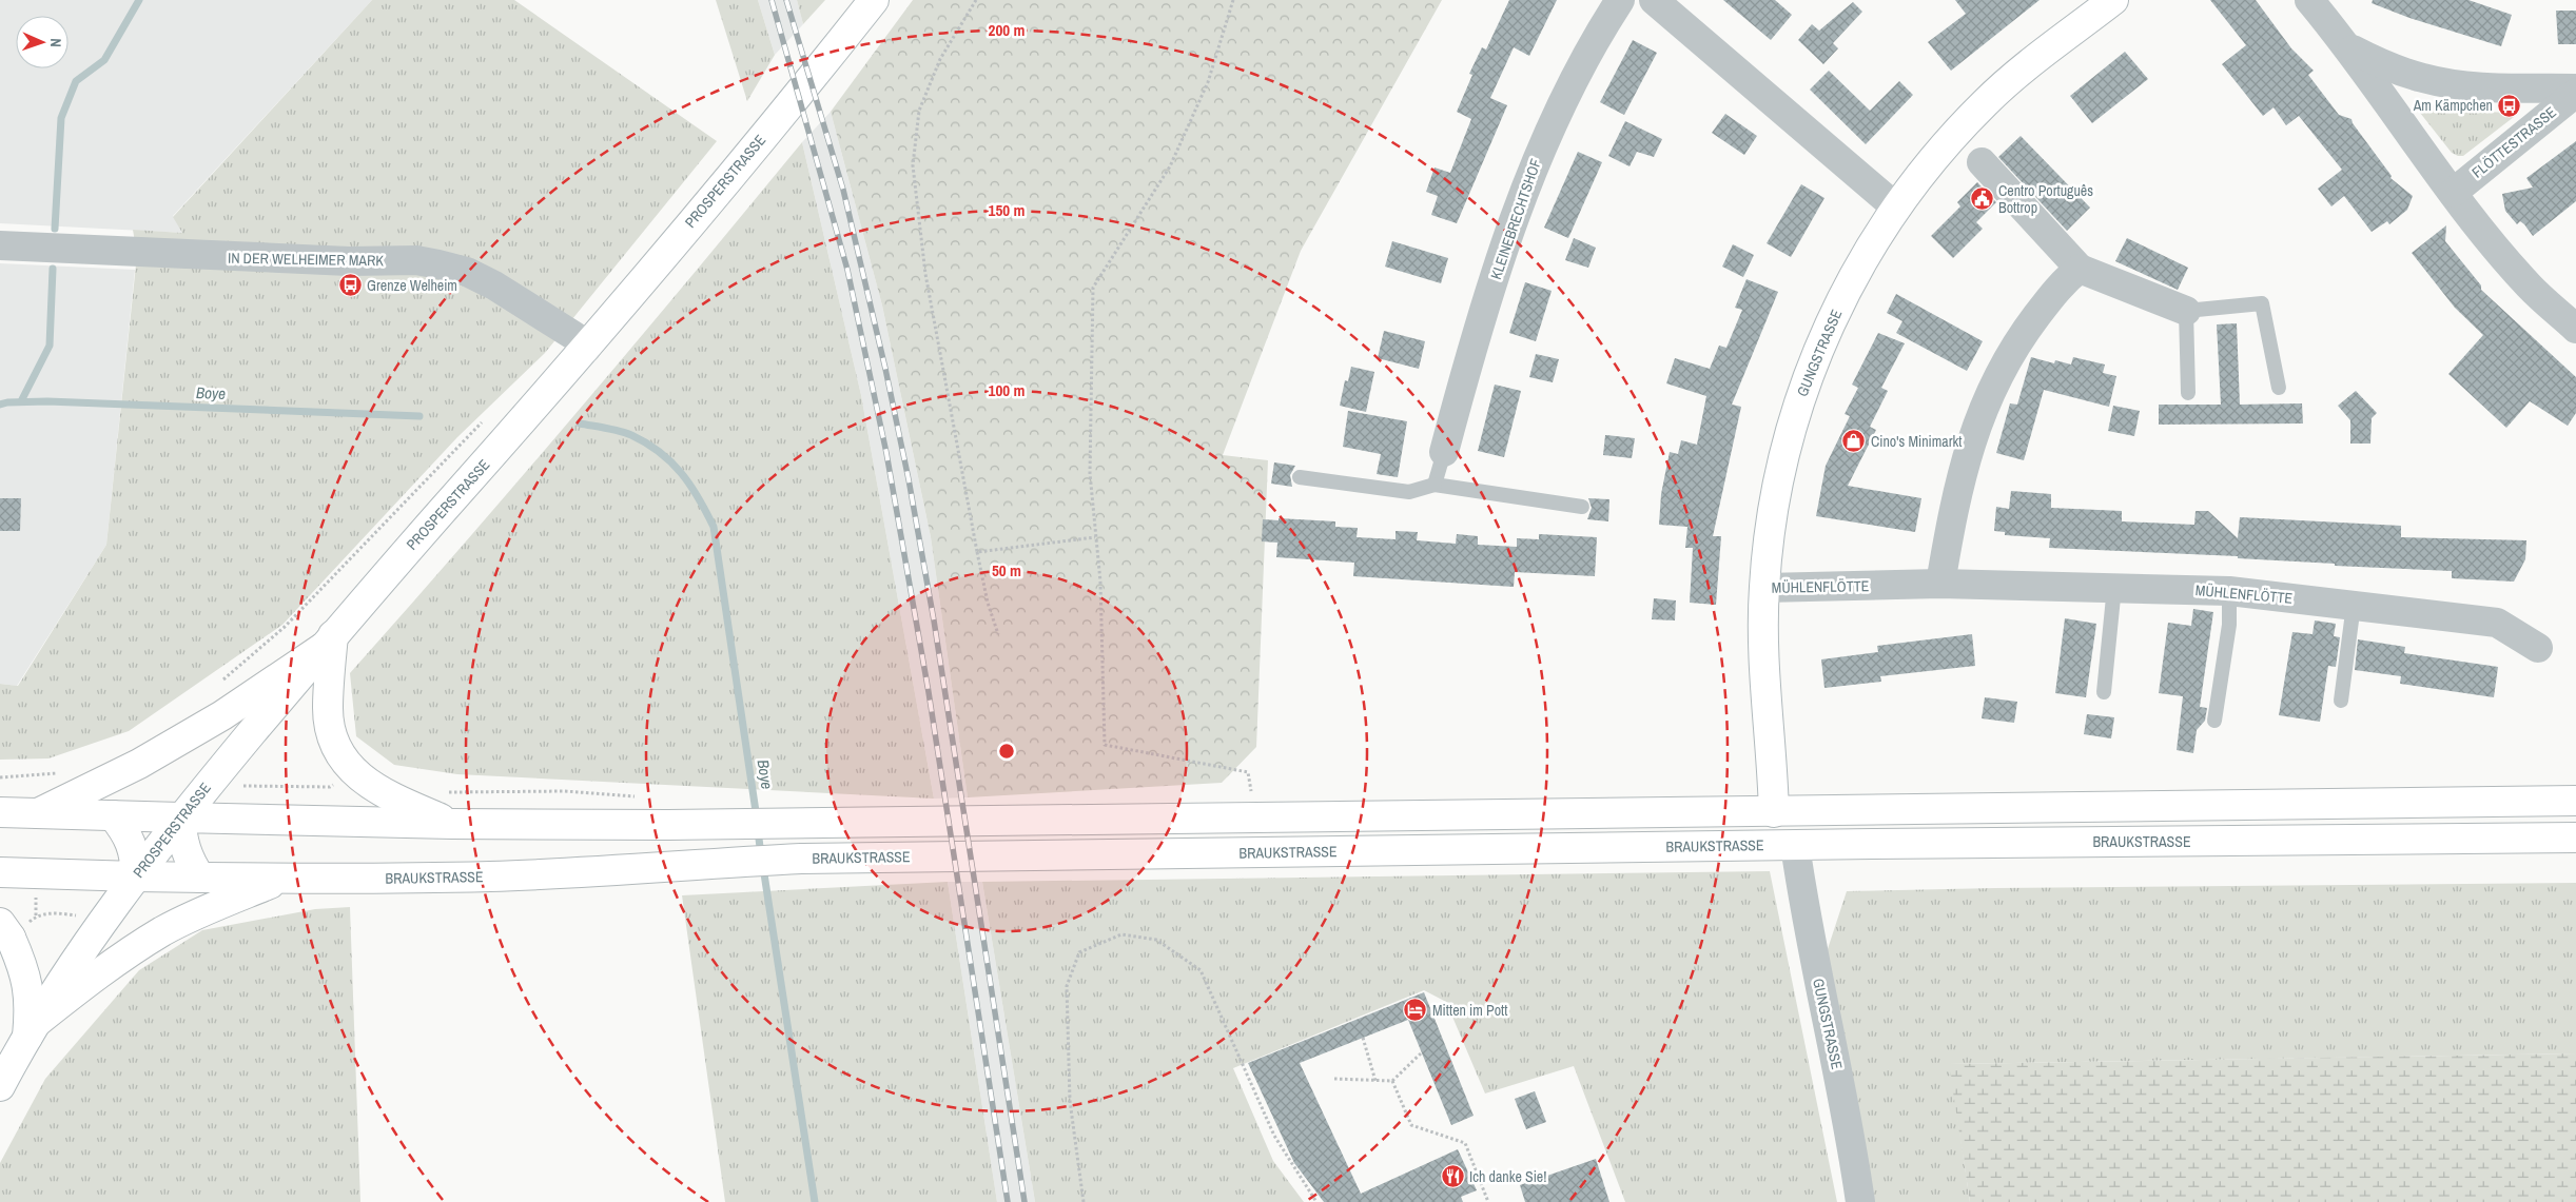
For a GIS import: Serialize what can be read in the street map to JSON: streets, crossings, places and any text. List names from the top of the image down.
{
  "streets": {
    "main road": ["PROSPERSTRASSE", "GUNGSTRASSE", "BRAUKSTRASSE"],
    "street": [
      "FLÖTTESTRASSE",
      "KLEINEBRECHTSHOF",
      "IN DER WELHEIMER MARK",
      "MÜHLENFLÖTTE"
    ]
  },
  "crossings": [
    ["PROSPERSTRASSE", "IN DER WELHEIMER MARK"],
    ["PROSPERSTRASSE", "BRAUKSTRASSE"],
    ["GUNGSTRASSE", "MÜHLENFLÖTTE"],
    ["GUNGSTRASSE", "BRAUKSTRASSE"]
  ],
  "water": ["Boye"],
  "places": {
    "bus stop": ["Am Kämpchen", "Grenze Welheim"],
    "public building": ["Centro Português Bottrop"],
    "shop": ["Cino's Minimarkt"],
    "hotel": ["Mitten im Pott"],
    "restaurant": ["Ich danke Sie!"]
  },
  "north": "right",
  "rings": [
    "200 m",
    "150 m",
    "100 m",
    "50 m"
  ]
}
